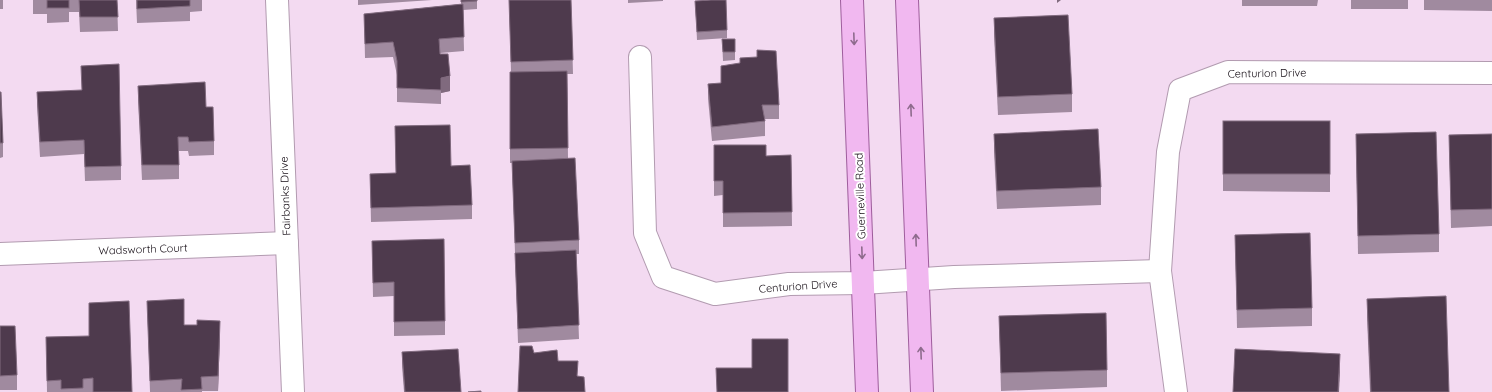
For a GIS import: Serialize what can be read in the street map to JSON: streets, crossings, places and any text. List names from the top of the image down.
{
  "streets": {
    "main road": ["Guerneville Road"],
    "street": ["Centurion Drive", "Fairbanks Drive", "Wadsworth Court"]
  },
  "crossings": [
    ["Centurion Drive", "Guerneville Road"],
    ["Fairbanks Drive", "Wadsworth Court"]
  ]
}
